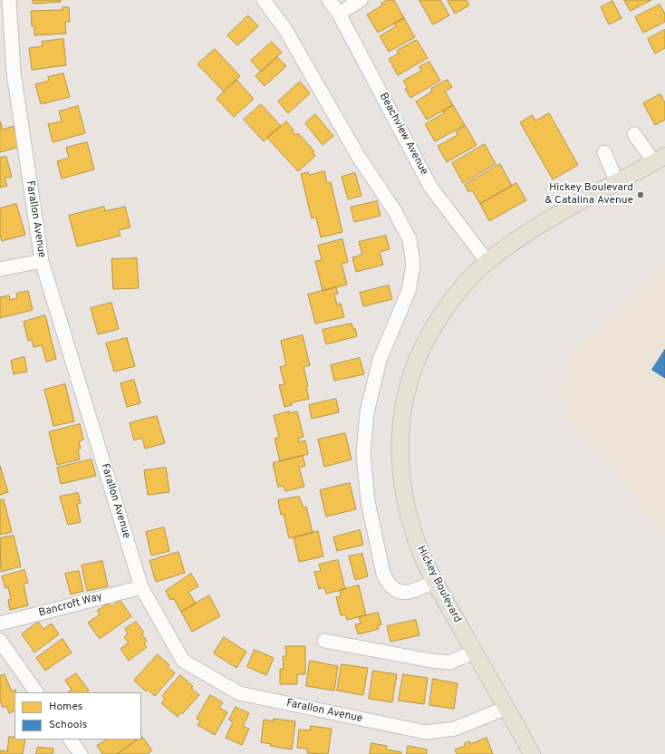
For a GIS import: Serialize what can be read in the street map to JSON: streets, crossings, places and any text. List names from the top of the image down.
{
  "streets": {
    "main road": ["Hickey Boulevard"],
    "street": ["Beachview Avenue", "Farallon Avenue", "Bancroft Way"]
  },
  "crossings": [
    ["Beachview Avenue", "Hickey Boulevard"],
    ["Farallon Avenue", "Hickey Boulevard"],
    ["Farallon Avenue", "Bancroft Way"]
  ],
  "places": ["Hickey Boulevard & Catalina Avenue"],
  "legend": ["Homes", "Schools"]
}
